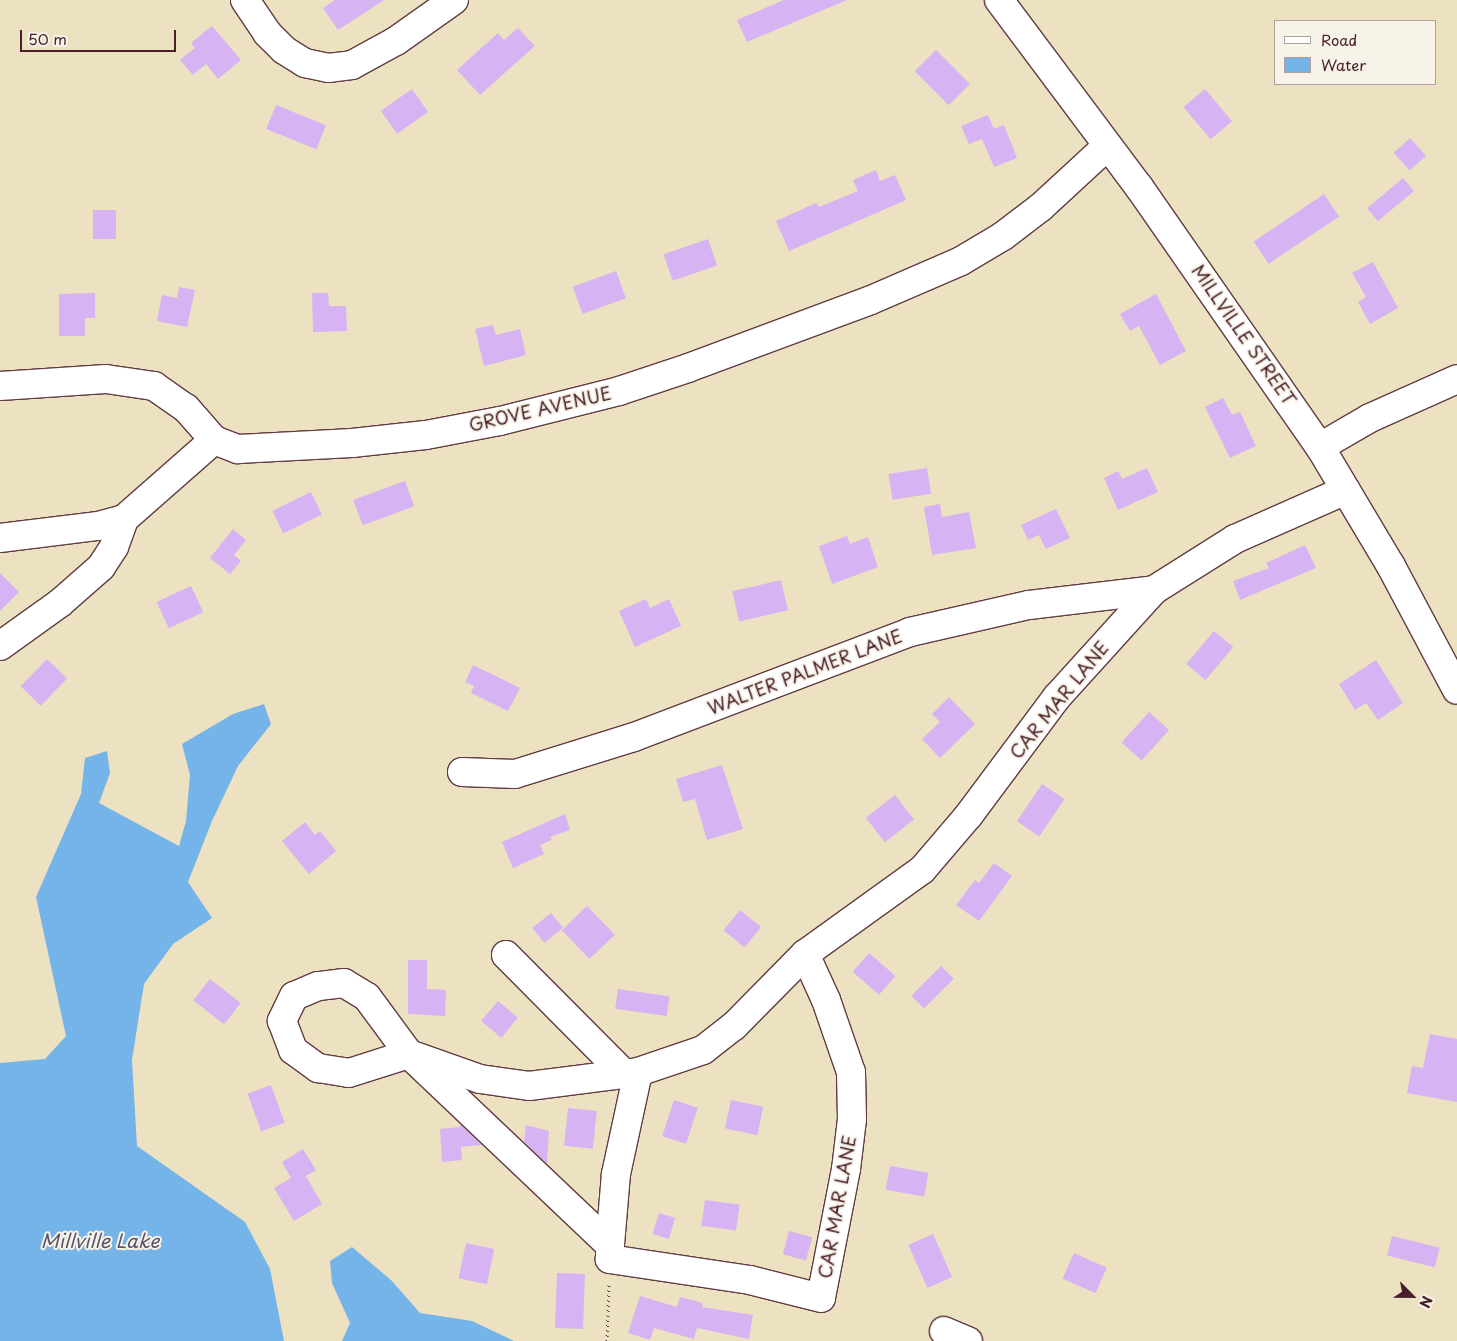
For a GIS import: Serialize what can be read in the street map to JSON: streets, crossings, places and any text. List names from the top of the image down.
{
  "streets": {
    "street": [
      "MILLVILLE STREET",
      "GROVE AVENUE",
      "WALTER PALMER LANE",
      "CAR MAR LANE"
    ]
  },
  "crossings": [
    ["MILLVILLE STREET", "GROVE AVENUE"],
    ["MILLVILLE STREET", "CAR MAR LANE"],
    ["WALTER PALMER LANE", "CAR MAR LANE"]
  ],
  "water": ["Millville Lake"],
  "legend": ["Road", "Water"],
  "scale_bar": "50 m",
  "north": "bottom right"
}
